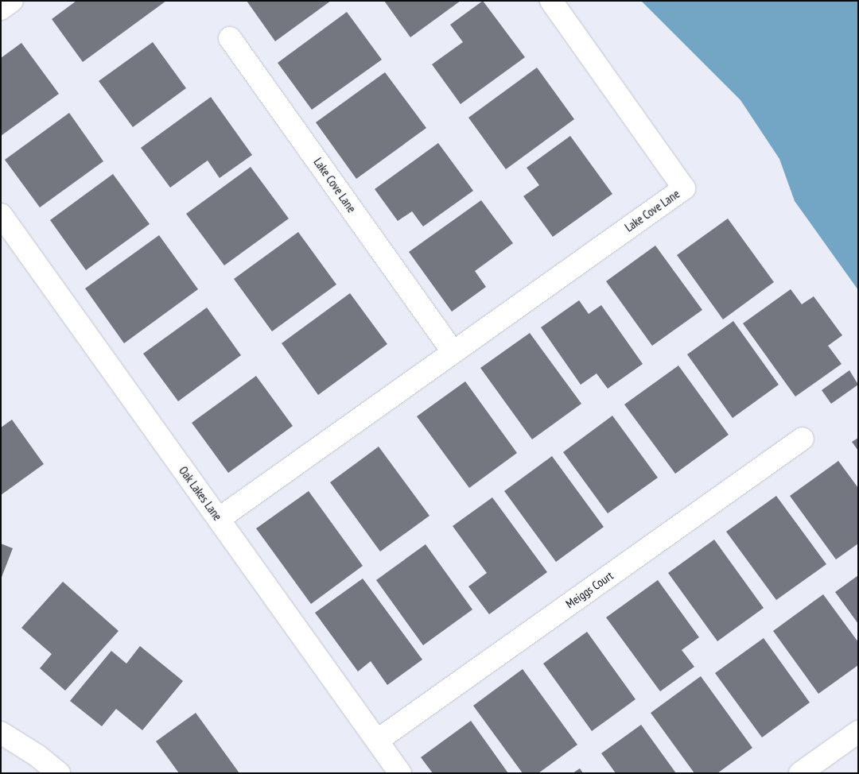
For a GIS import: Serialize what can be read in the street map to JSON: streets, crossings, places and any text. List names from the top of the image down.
{
  "streets": {
    "street": ["Lake Cove Lane", "Oak Lakes Lane", "Meiggs Court"]
  },
  "crossings": [
    ["Lake Cove Lane", "Oak Lakes Lane"],
    ["Oak Lakes Lane", "Meiggs Court"]
  ]
}
